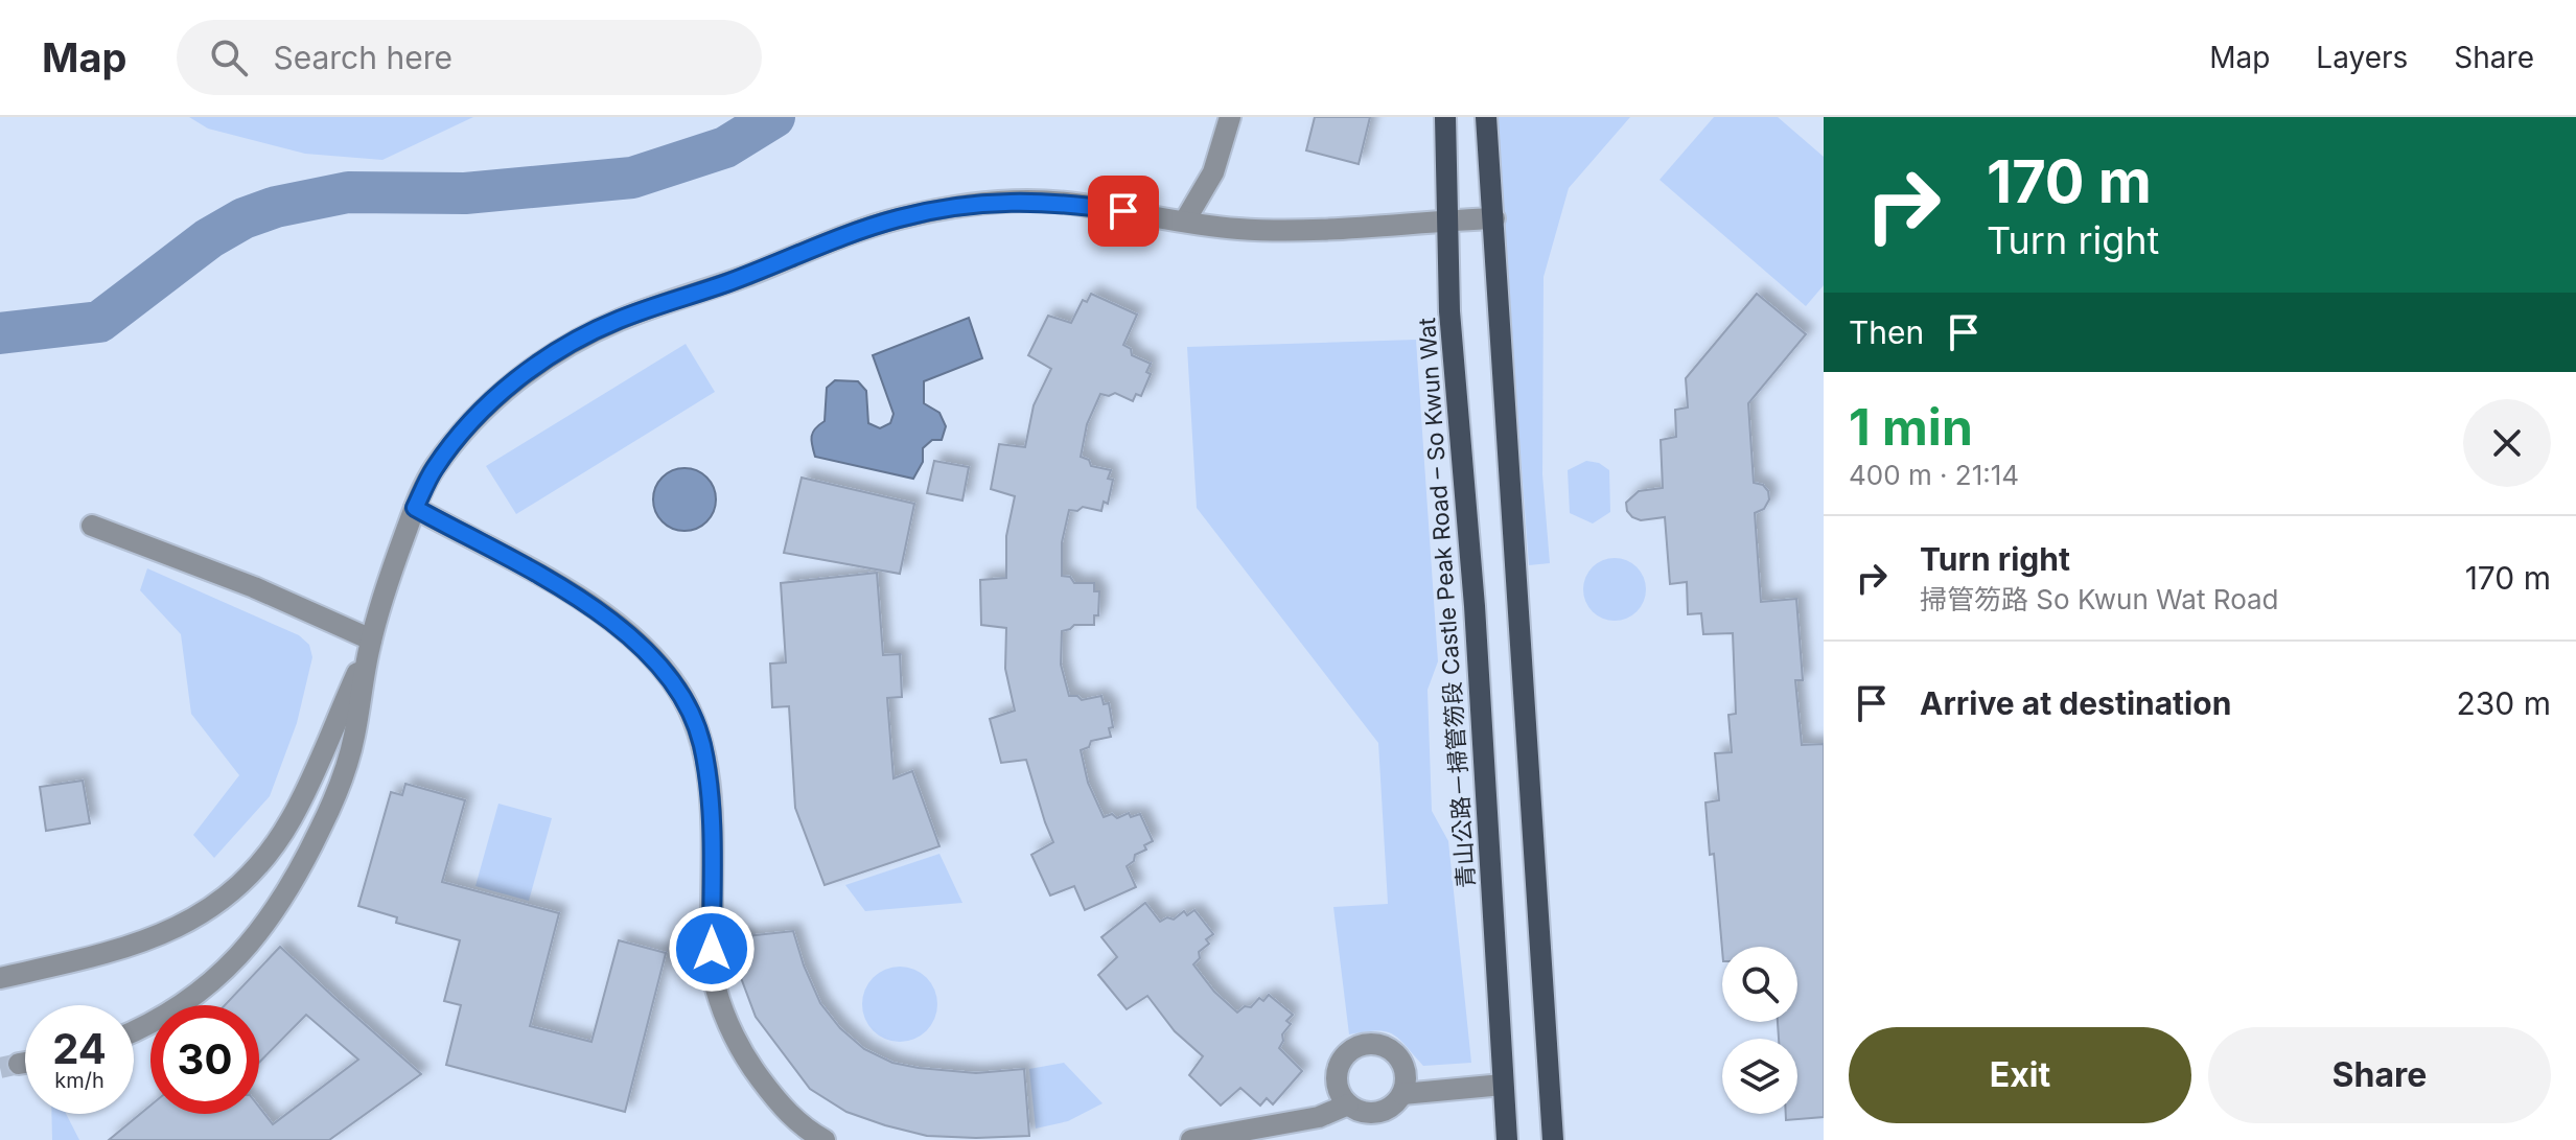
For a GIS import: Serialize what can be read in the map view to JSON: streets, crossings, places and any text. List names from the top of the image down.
{
  "streets": {
    "main road": ["青山公路－掃管笏段 Castle Peak Road – So Kwun Wat"]
  },
  "page": {
    "header": "Map",
    "search": "Search here",
    "nav": ["Map", "Layers", "Share"],
    "turn": ["170 m", "Turn right"],
    "then": "Then",
    "heading": ["1 min", "400 m · 21:14"],
    "list": [
      {
        "name": "Turn right",
        "note": "掃管笏路 So Kwun Wat Road",
        "value": "170 m"
      },
      {
        "name": "Arrive at destination",
        "value": "230 m"
      }
    ],
    "speed": "24 km/h",
    "limit": "30",
    "buttons": ["Exit", "Share"]
  }
}
